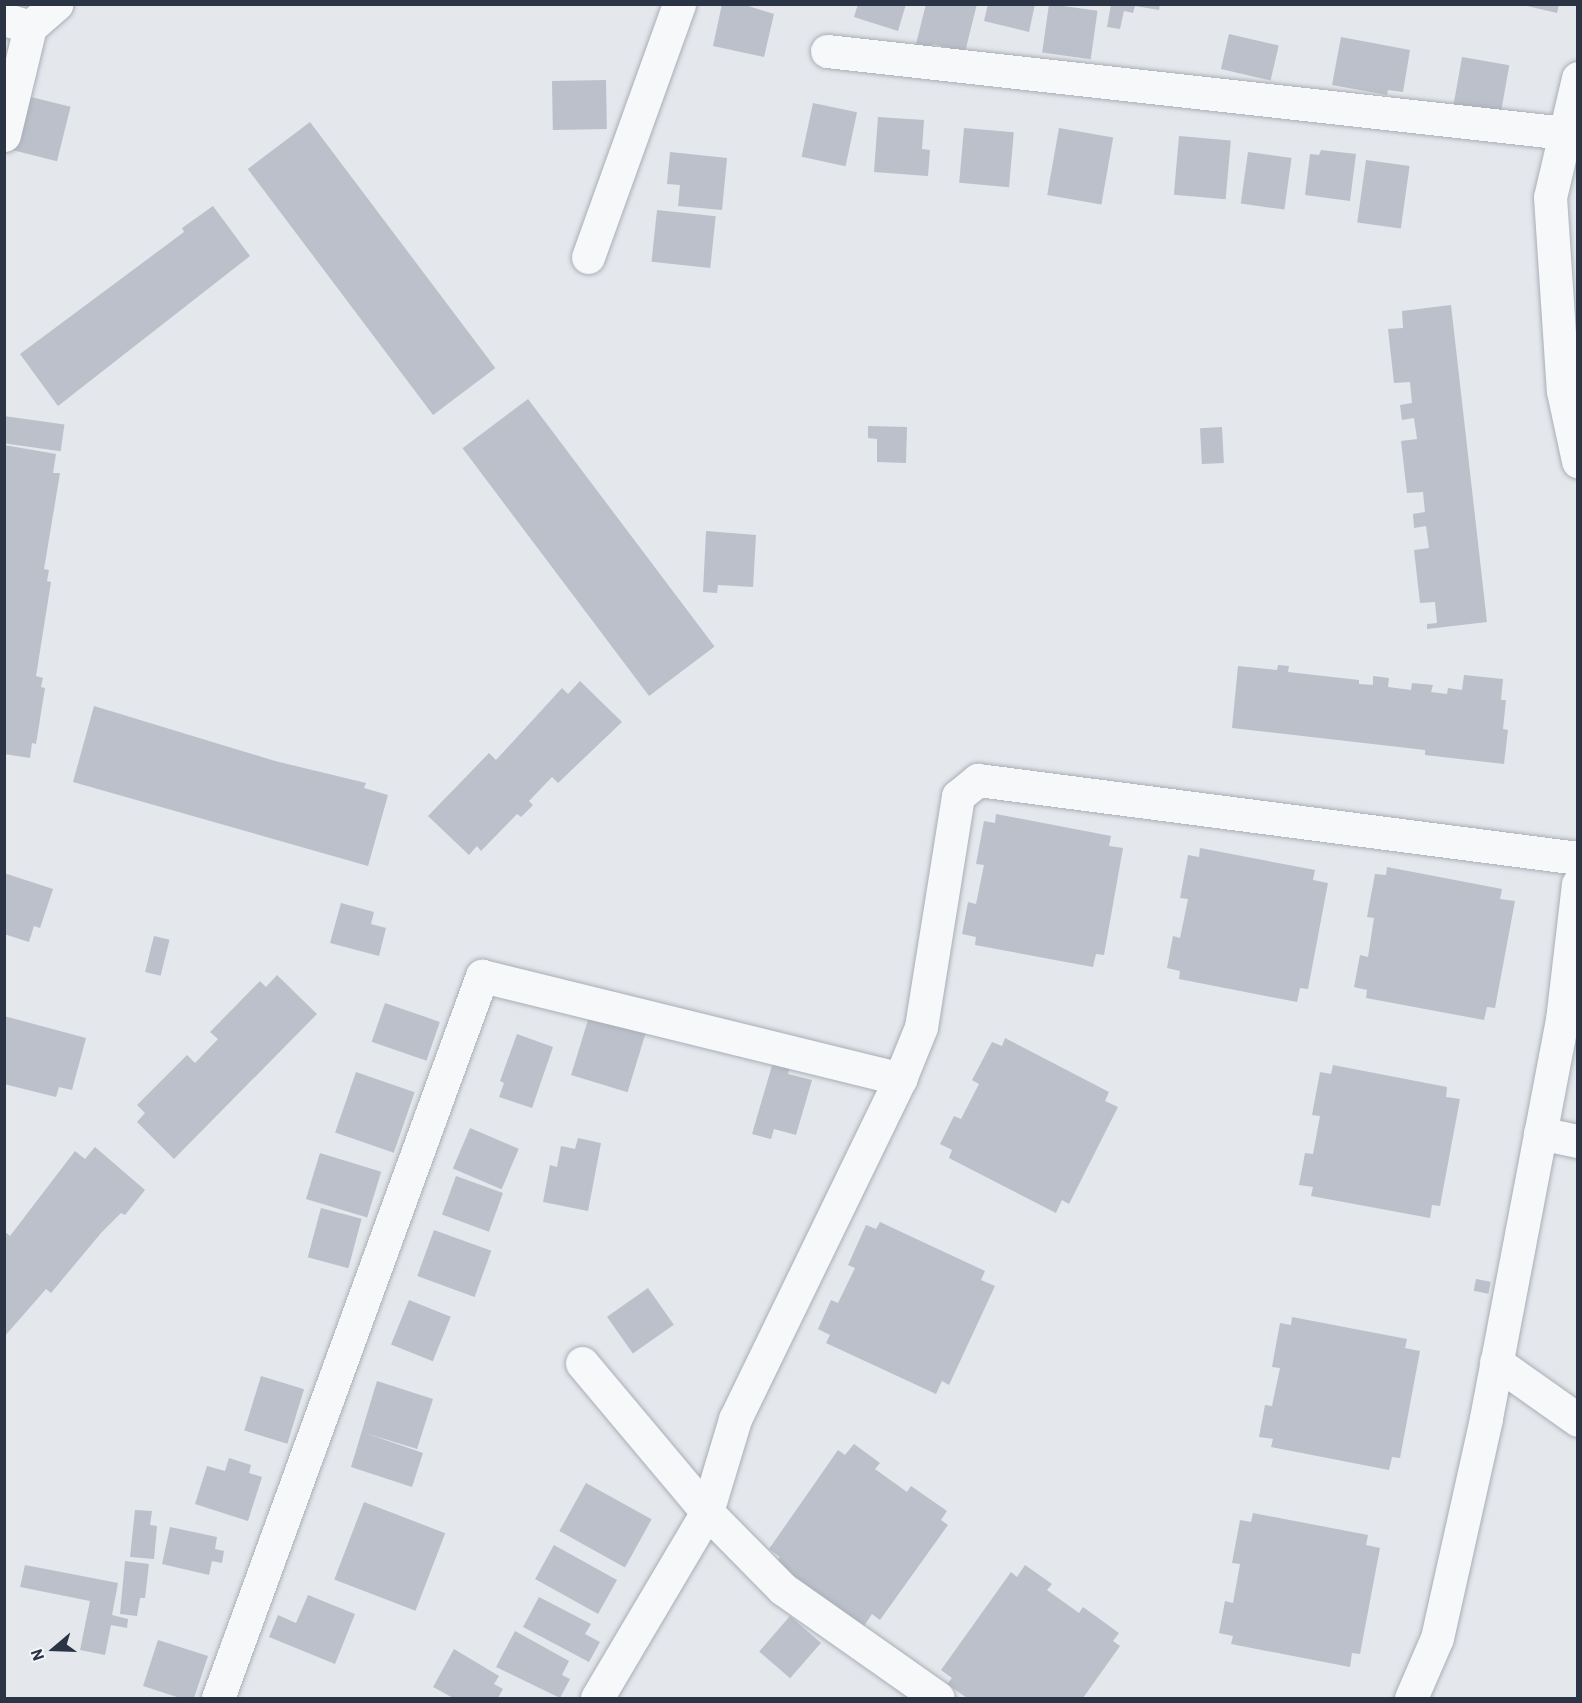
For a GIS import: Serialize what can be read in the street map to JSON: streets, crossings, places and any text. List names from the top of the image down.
{
  "north": "left"
}
